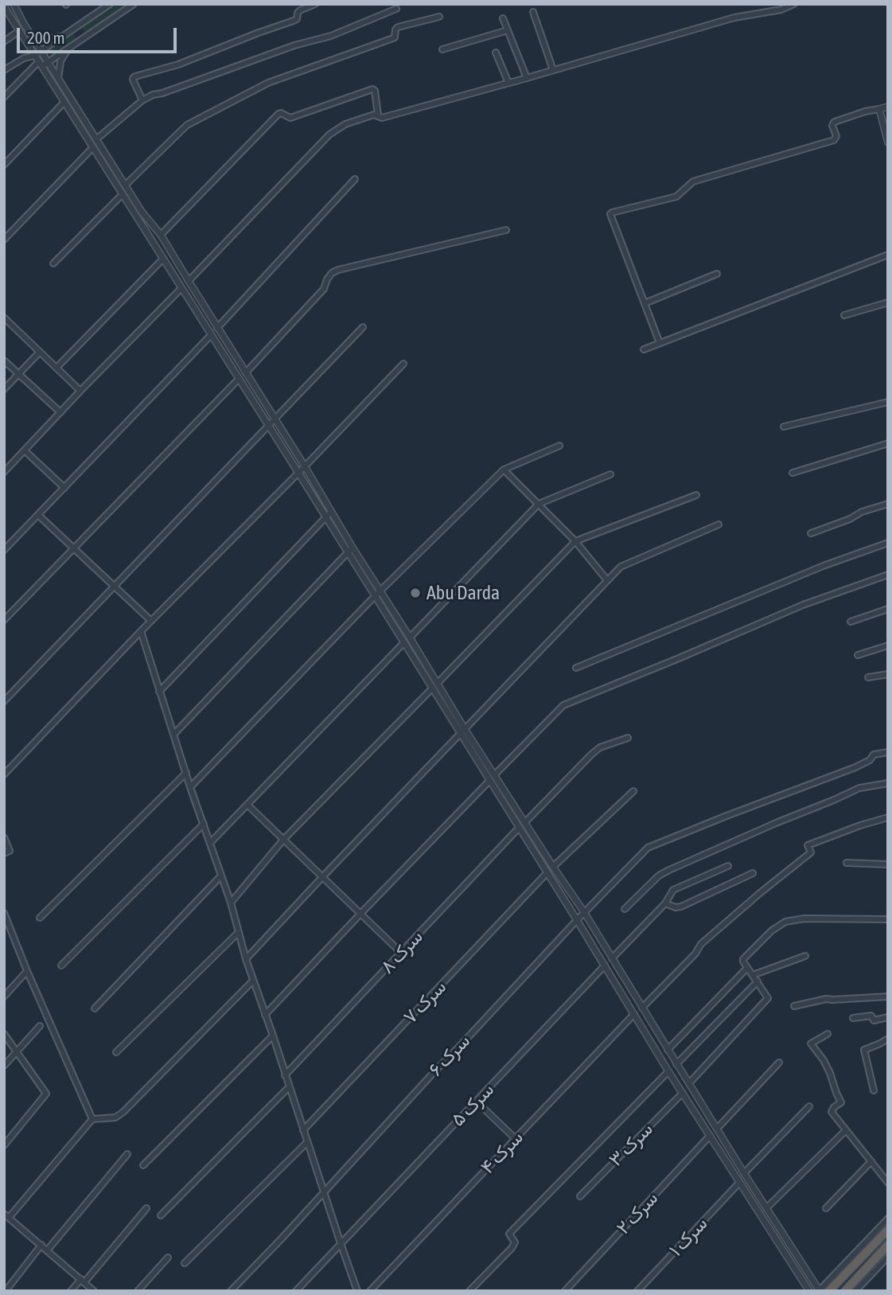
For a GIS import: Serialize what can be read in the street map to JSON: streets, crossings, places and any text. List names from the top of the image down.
{
  "streets": {
    "street": [
      "سرک ۸",
      "سرک ۷",
      "سرک ۶",
      "سرک ۵",
      "سرک ۳",
      "سرک ۴",
      "سرک ۲",
      "سرک ۱"
    ]
  },
  "places": ["Abu Darda"],
  "scale_bar": "200 m"
}
